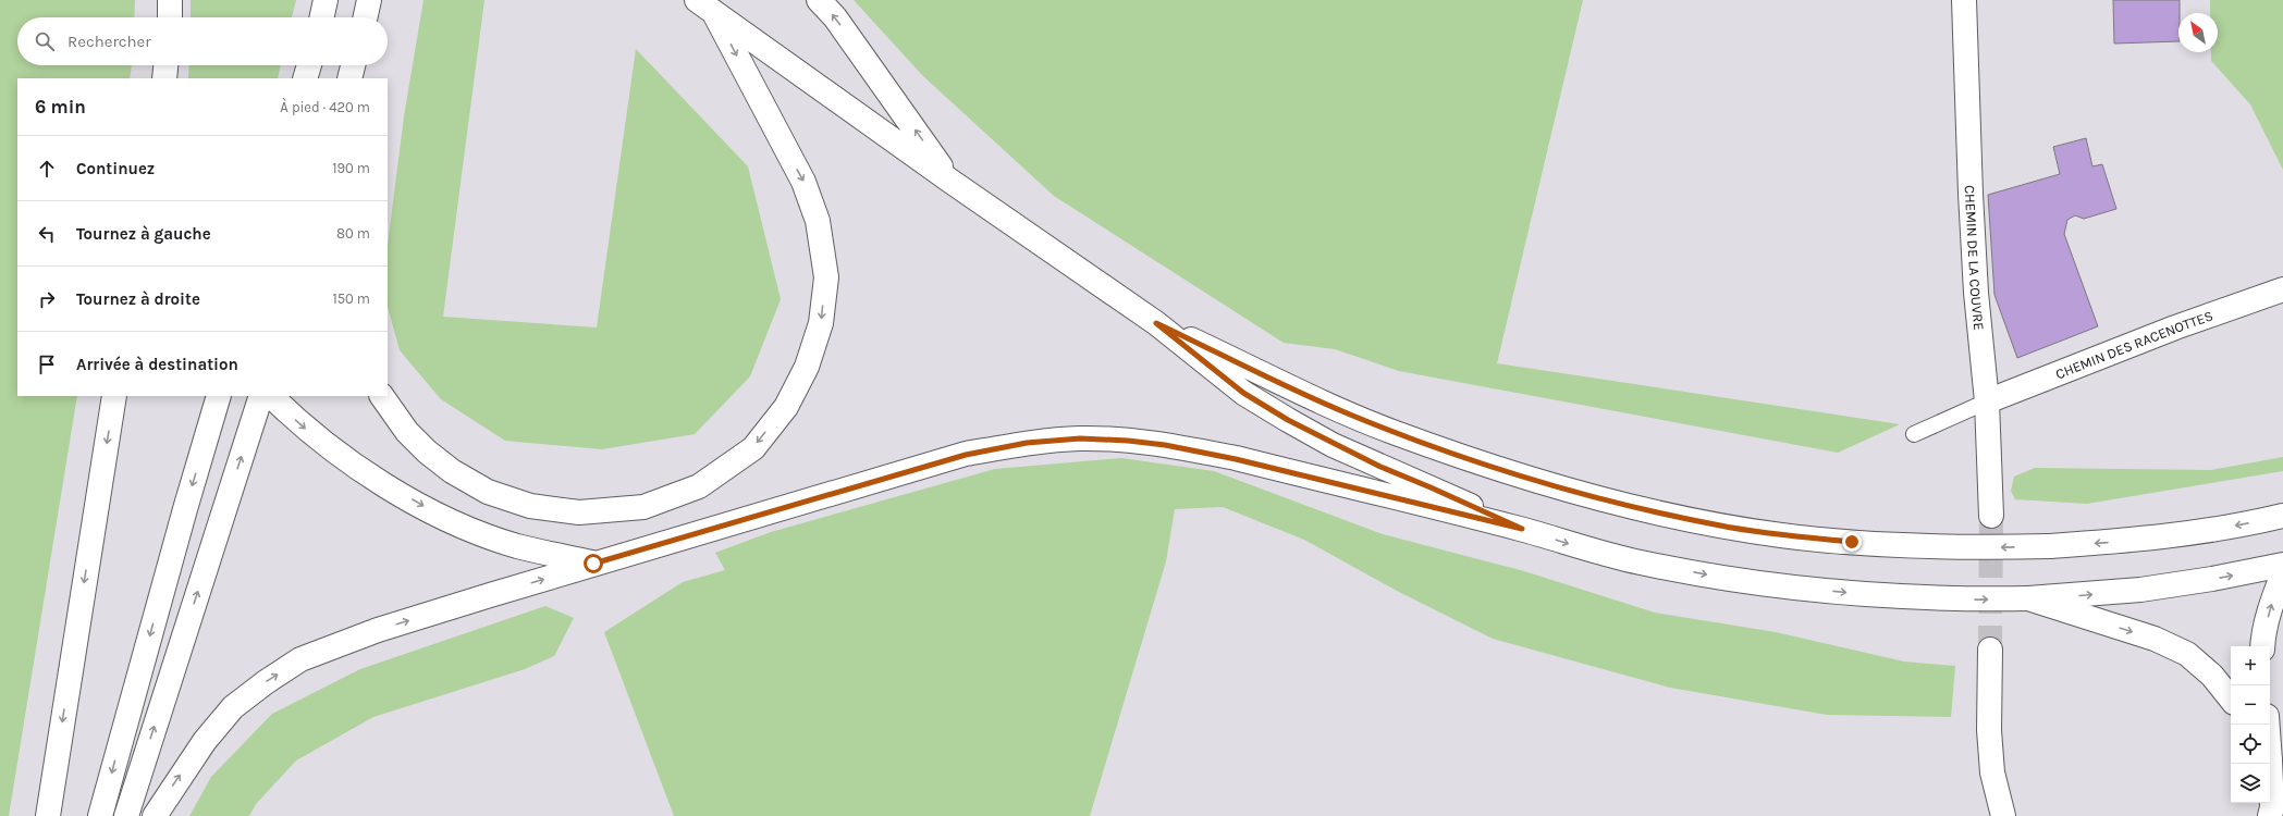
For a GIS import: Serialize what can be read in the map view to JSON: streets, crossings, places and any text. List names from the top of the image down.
{
  "streets": {
    "main road": ["CHEMIN DE LA COUVRE", "CHEMIN DES RACENOTTES"]
  },
  "crossings": [
    ["CHEMIN DE LA COUVRE", "CHEMIN DES RACENOTTES"]
  ],
  "north": "top left",
  "page": {
    "search": "Rechercher",
    "heading": ["6 min", "À pied · 420 m"],
    "list": [
      ["Continuez", "190 m"],
      ["Tournez à gauche", "80 m"],
      ["Tournez à droite", "150 m"],
      "Arrivée à destination"
    ],
    "map_buttons": ["+", "−"]
  }
}
